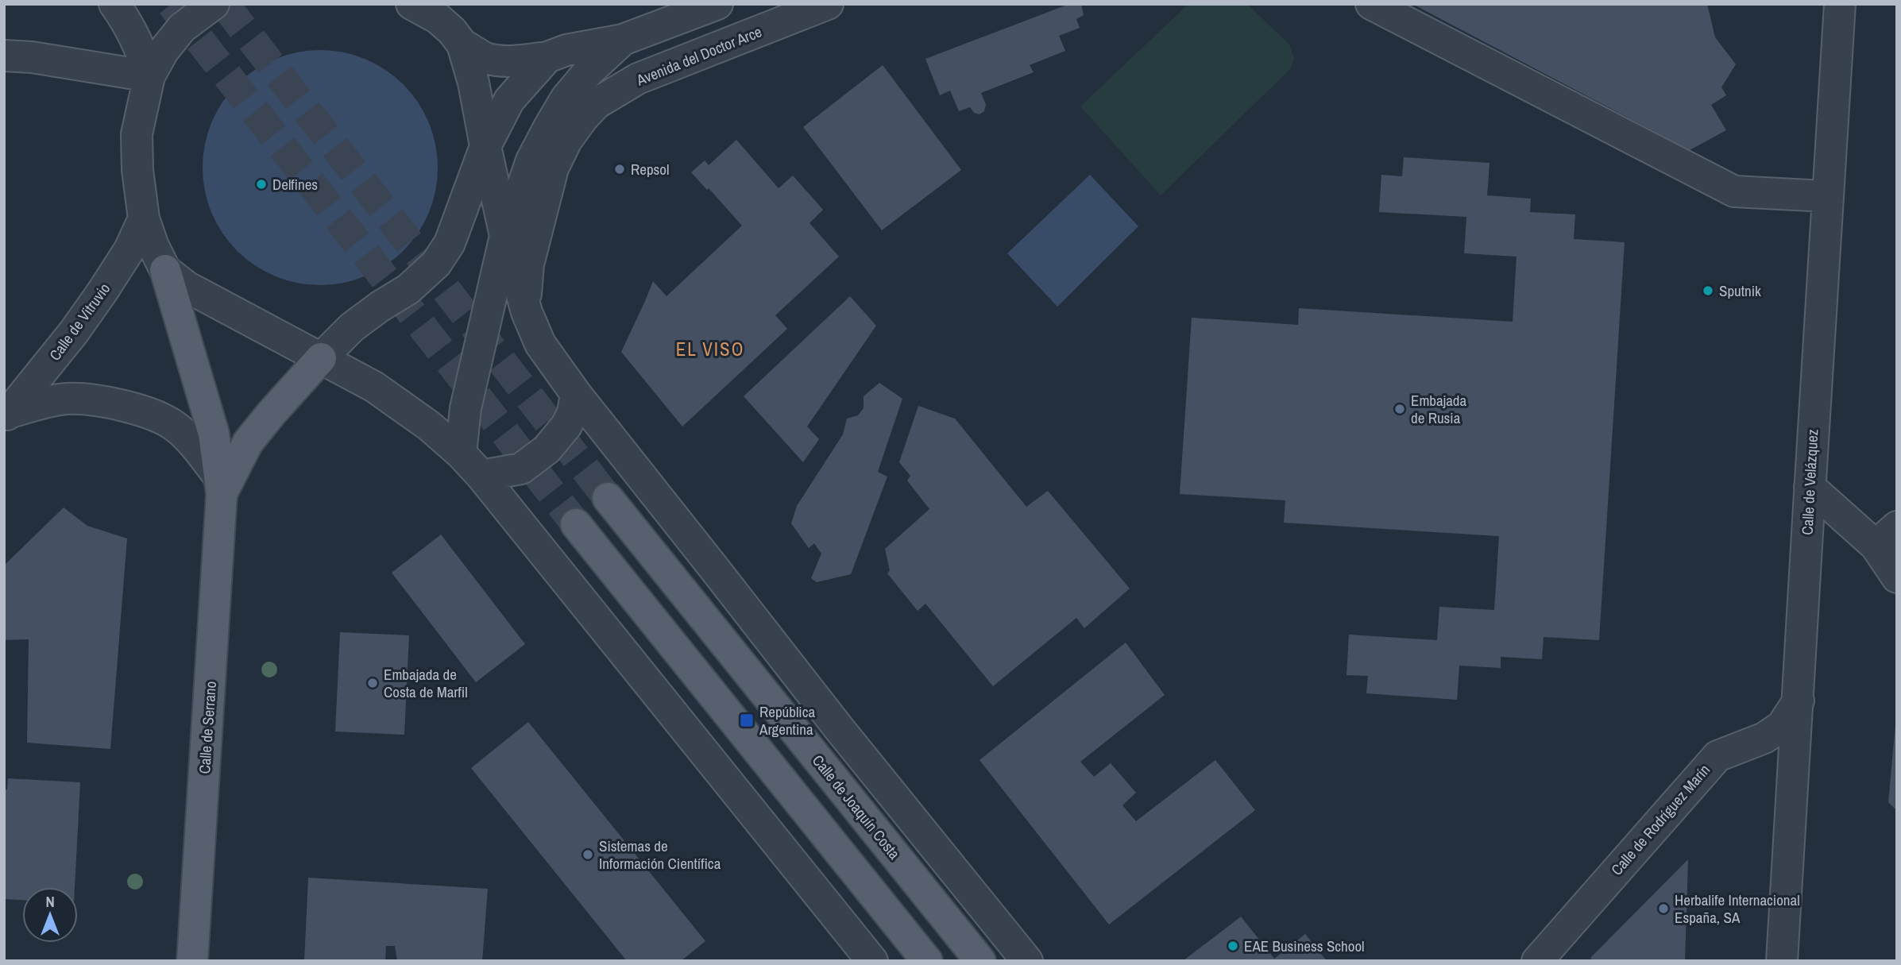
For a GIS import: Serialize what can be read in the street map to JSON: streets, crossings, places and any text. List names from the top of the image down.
{
  "streets": {
    "main road": ["Calle de Serrano", "Calle de Joaquín Costa"],
    "street": [
      "Avenida del Doctor Arce",
      "Calle de Vitruvio",
      "Calle de Velázquez",
      "Calle de Rodríguez Marín"
    ]
  },
  "crossings": [
    ["Calle de Velázquez", "Calle de Rodríguez Marín"]
  ],
  "districts": ["EL VISO"],
  "places": {
    "other": [
      "Repsol",
      "Delfines",
      "Sputnik",
      "Embajada de Rusia",
      "Embajada de Costa de Marfil",
      "Sistemas de Información Científica",
      "Herbalife Internacional España, SA",
      "EAE Business School"
    ],
    "transit": ["República Argentina"]
  },
  "north": "top"
}
